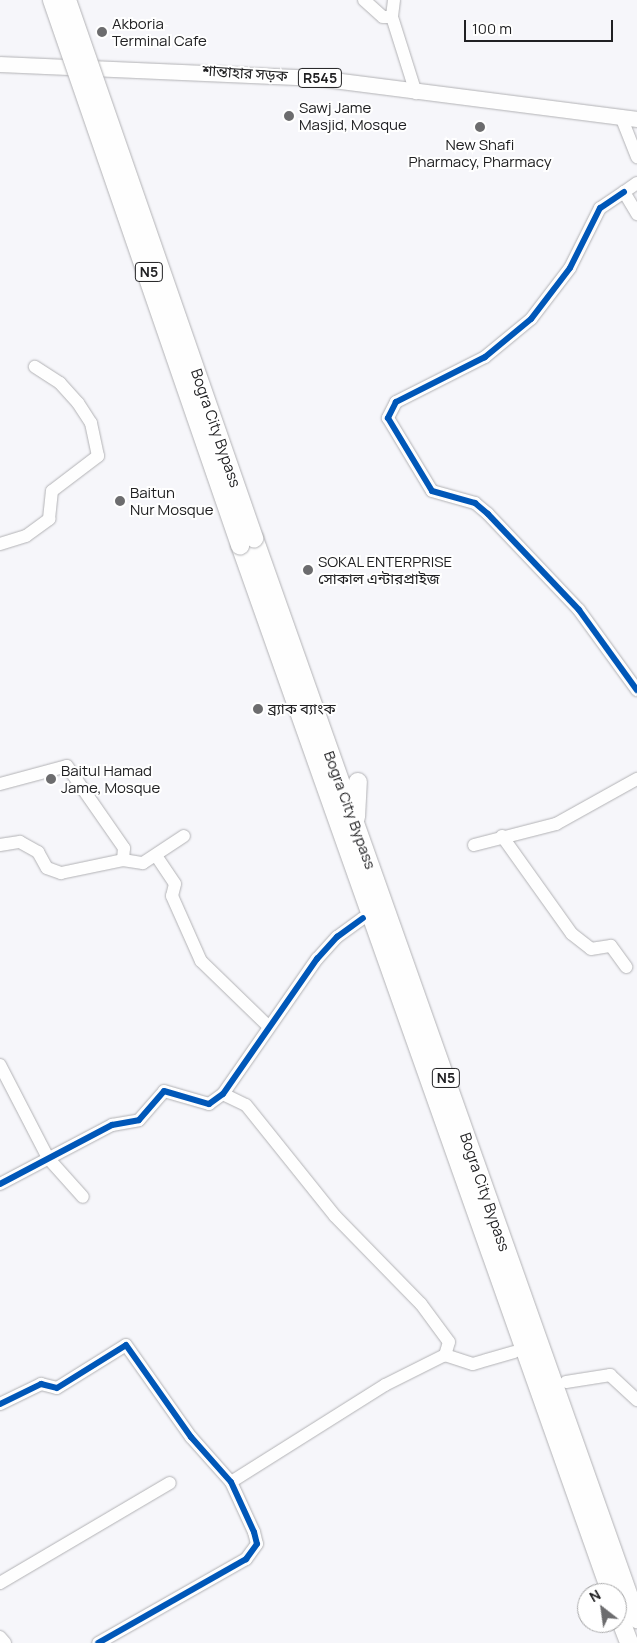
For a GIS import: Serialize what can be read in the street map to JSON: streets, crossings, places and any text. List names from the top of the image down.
{
  "streets": {
    "highway": ["N5", "Bogra City Bypass"],
    "main road": ["শান্তাহার সড়ক", "R545"]
  },
  "places": [
    "Akboria Terminal Cafe",
    "Sawj Jame Masjid, Mosque",
    "New Shafi Pharmacy, Pharmacy",
    "Baitun Nur Mosque",
    "SOKAL ENTERPRISE সোকাল এন্টারপ্রাইজ",
    "ব্র্যাক ব্যাংক",
    "Baitul Hamad Jame, Mosque"
  ],
  "scale_bar": "100 m",
  "north": "top left"
}
